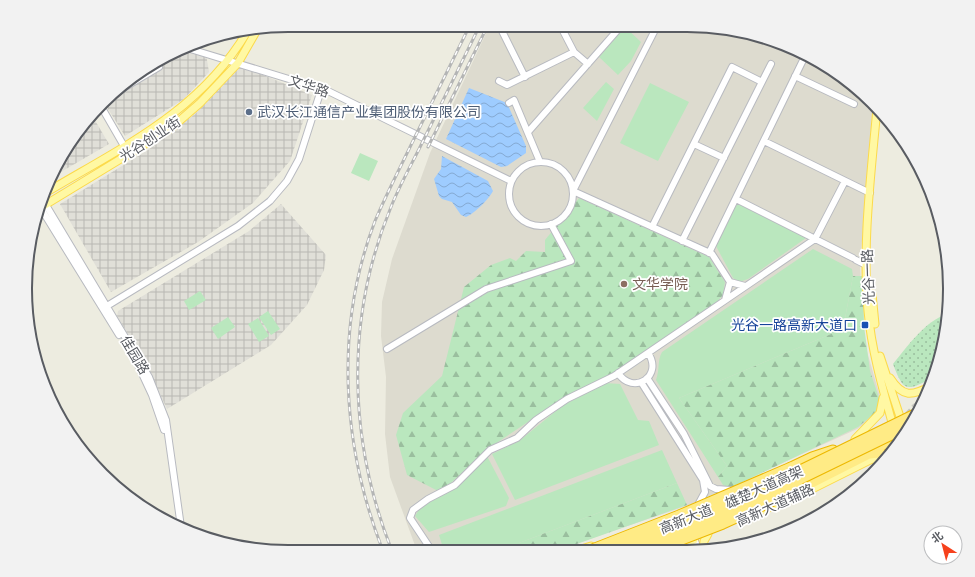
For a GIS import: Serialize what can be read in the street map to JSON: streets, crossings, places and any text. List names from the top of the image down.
{
  "streets": {
    "highway": ["雄楚大道高架"],
    "main road": [
      "光谷创业街",
      "光谷一路",
      "高新大道辅路",
      "高新大道"
    ],
    "street": ["文华路", "佳园路"]
  },
  "crossings": [
    ["文华路", "光谷创业街"],
    ["光谷一路", "高新大道"]
  ],
  "places": {
    "other": ["武汉长江通信产业集团股份有限公司", "文华学院"],
    "transit": ["光谷一路高新大道口"]
  },
  "north": "top left"
}
